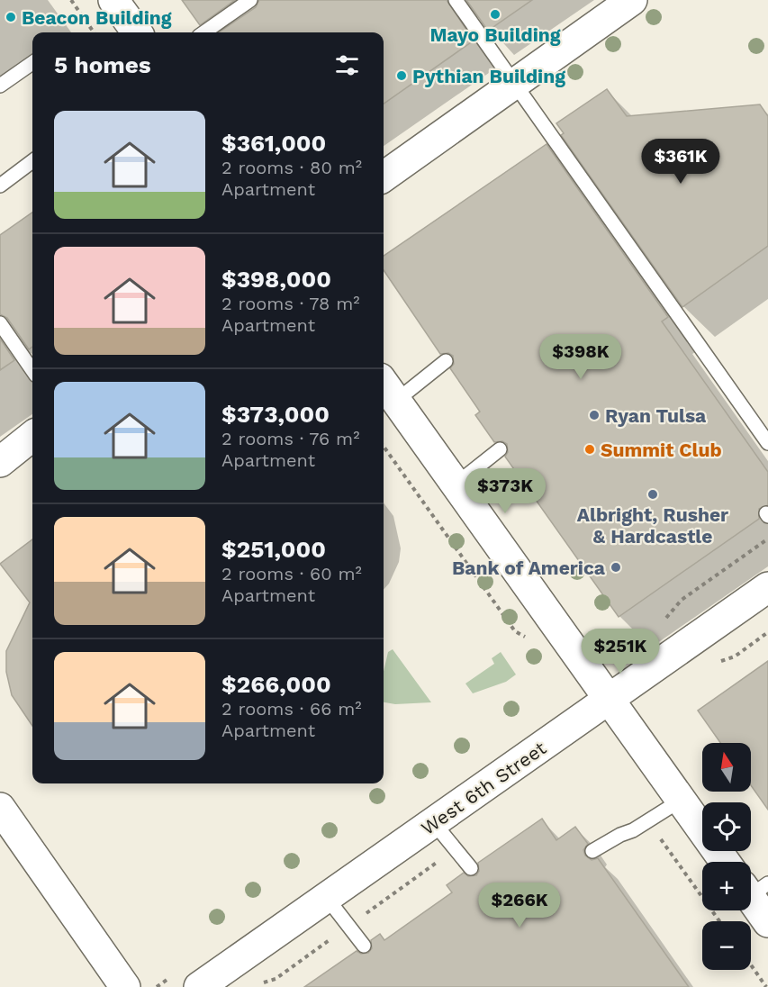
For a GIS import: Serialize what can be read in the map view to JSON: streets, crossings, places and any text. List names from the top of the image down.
{
  "streets": {
    "street": ["West 6th Street"]
  },
  "places": [
    "Mayo Building",
    "Beacon Building",
    "Pythian Building",
    "Ryan Tulsa",
    "Summit Club",
    "Albright, Rusher & Hardcastle",
    "Bank of America"
  ],
  "north": "top",
  "page": {
    "heading": "5 homes",
    "list": [
      {
        "name": "$361,000",
        "note": "2 rooms · 80 m² · Apartment"
      },
      {
        "name": "$398,000",
        "note": "2 rooms · 78 m² · Apartment"
      },
      {
        "name": "$373,000",
        "note": "2 rooms · 76 m² · Apartment"
      },
      {
        "name": "$251,000",
        "note": "2 rooms · 60 m² · Apartment"
      },
      {
        "name": "$266,000",
        "note": "2 rooms · 66 m² · Apartment"
      }
    ],
    "price": [
      "$361K",
      "$398K",
      "$373K",
      "$251K",
      "$266K"
    ],
    "map_buttons": ["+", "−"]
  }
}
